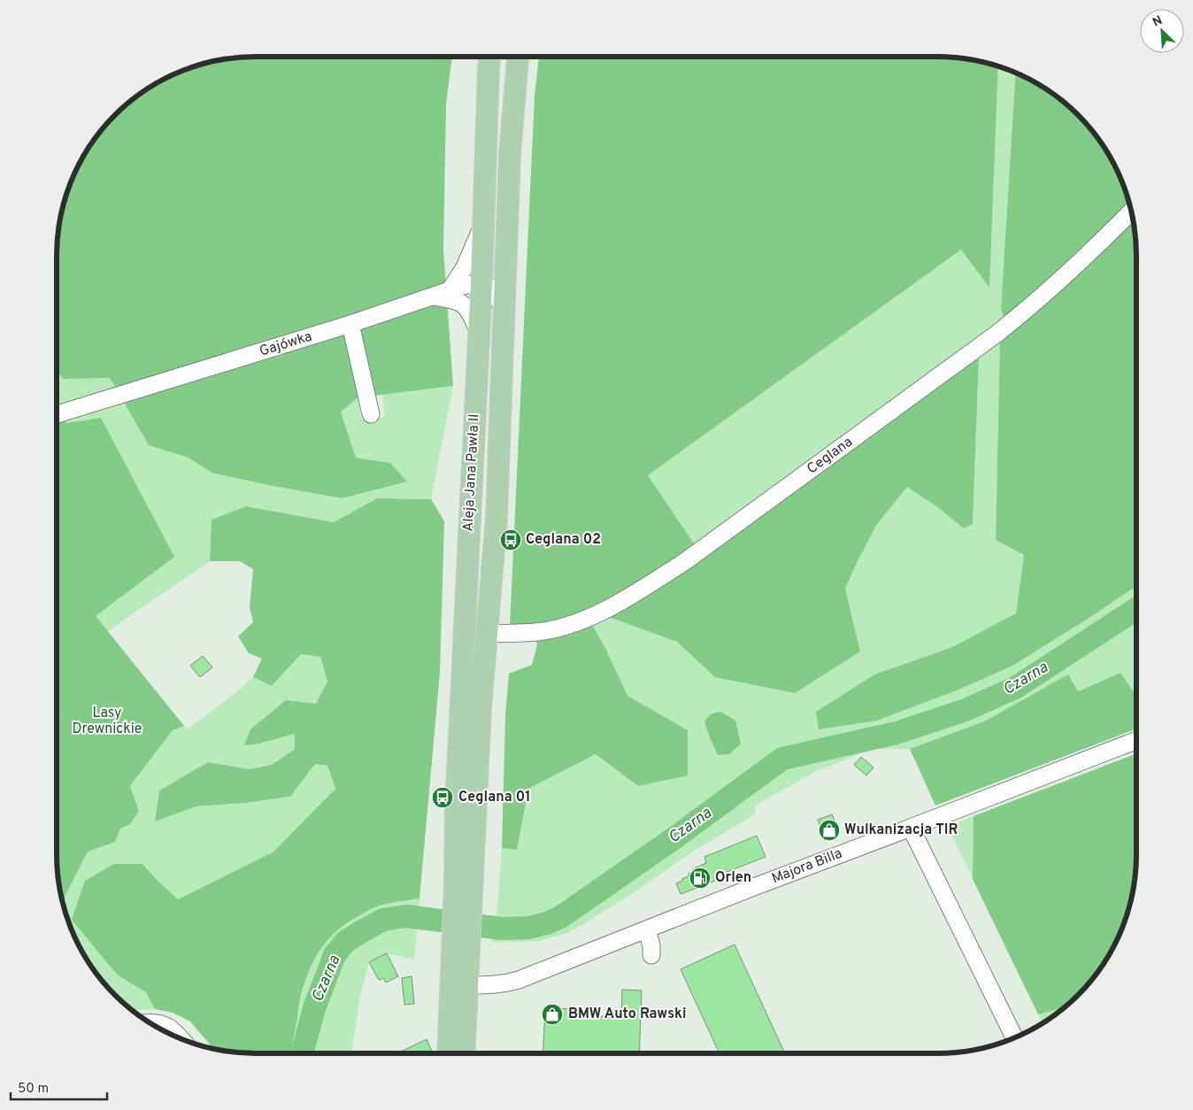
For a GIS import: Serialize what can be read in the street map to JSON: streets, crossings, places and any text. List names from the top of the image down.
{
  "streets": {
    "main road": ["Aleja Jana Pawła II"],
    "street": ["Gajówka", "Ceglana", "Majora Billa"]
  },
  "crossings": [
    ["Gajówka", "Aleja Jana Pawła II"],
    ["Ceglana", "Aleja Jana Pawła II"]
  ],
  "water": ["Czarna"],
  "parks": ["Lasy Drewnickie"],
  "places": {
    "bus stop": ["Ceglana 02", "Ceglana 01"],
    "shop": ["Wulkanizacja TIR", "BMW Auto Rawski"],
    "fuel station": ["Orlen"]
  },
  "scale_bar": "50 m",
  "north": "top left"
}
